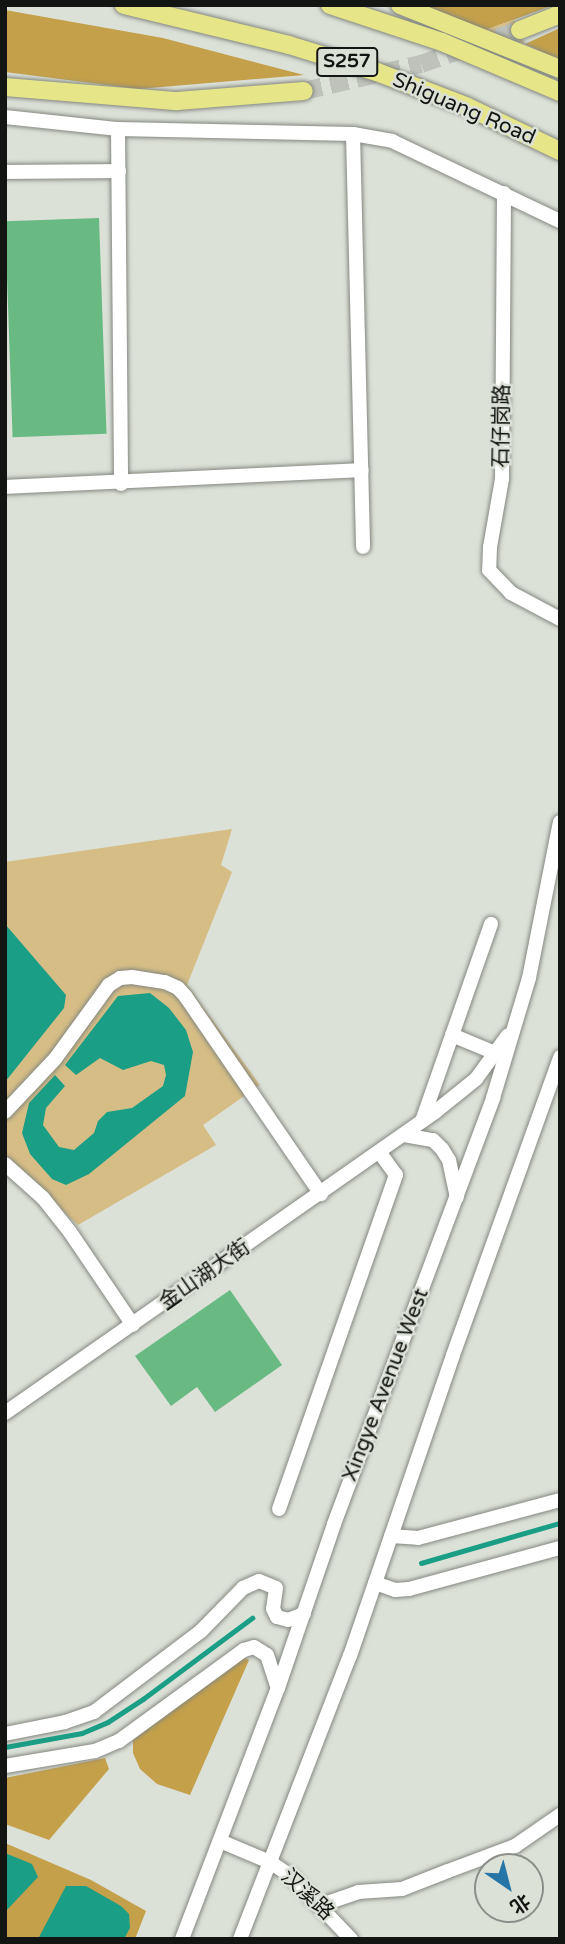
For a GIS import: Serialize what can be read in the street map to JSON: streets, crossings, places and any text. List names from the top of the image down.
{
  "streets": {
    "main road": ["S257", "Shiguang Road"],
    "street": [
      "石仔岗路",
      "金山湖大街",
      "Xingye Avenue West",
      "汉溪路"
    ]
  },
  "crossings": [
    ["金山湖大街", "Xingye Avenue West"],
    ["Xingye Avenue West", "汉溪路"]
  ],
  "north": "bottom right"
}
